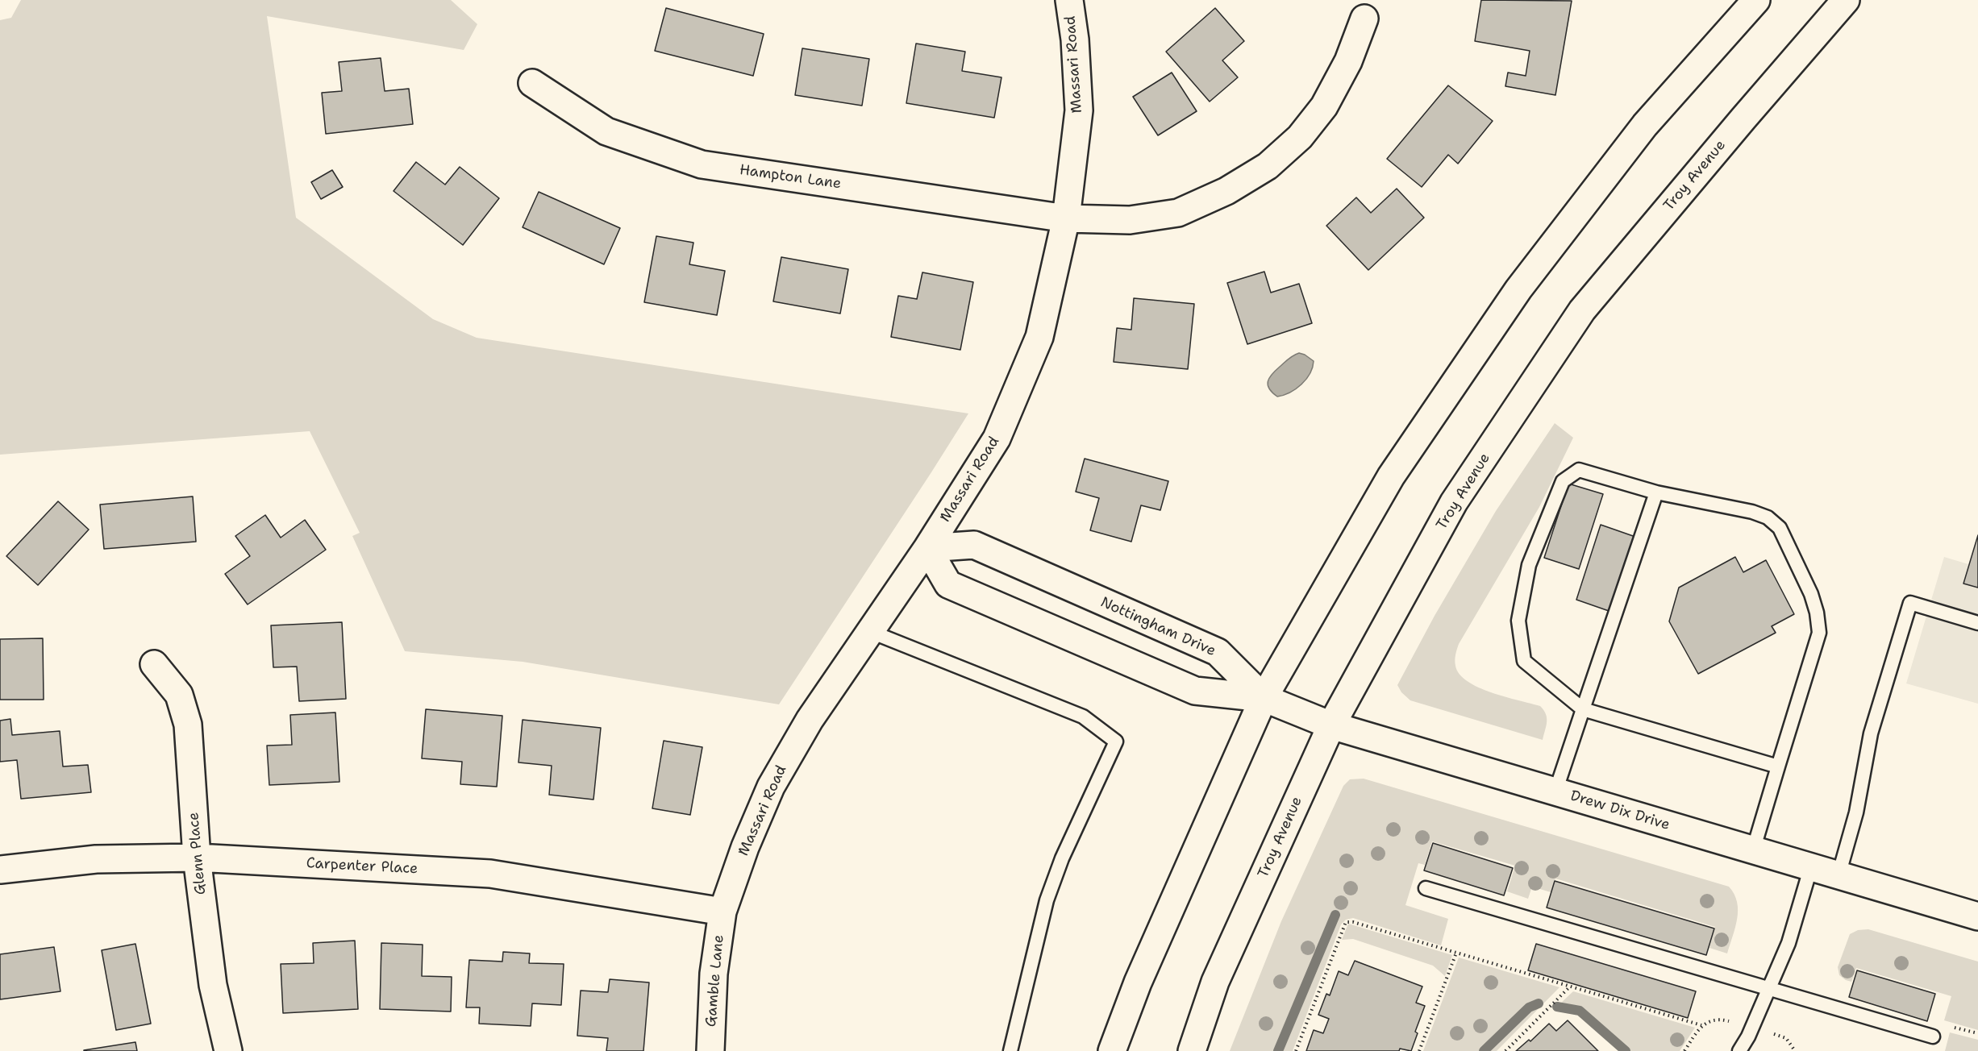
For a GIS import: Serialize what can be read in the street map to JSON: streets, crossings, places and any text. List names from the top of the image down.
{
  "streets": {
    "street": [
      "Massari Road",
      "Troy Avenue",
      "Hampton Lane",
      "Nottingham Drive",
      "Drew Dix Drive",
      "Glenn Place",
      "Carpenter Place",
      "Gamble Lane"
    ]
  },
  "crossings": [
    ["Massari Road", "Hampton Lane"],
    ["Massari Road", "Nottingham Drive"],
    ["Massari Road", "Carpenter Place"],
    ["Massari Road", "Gamble Lane"],
    ["Troy Avenue", "Drew Dix Drive"],
    ["Nottingham Drive", "Drew Dix Drive"],
    ["Glenn Place", "Carpenter Place"],
    ["Carpenter Place", "Gamble Lane"]
  ]
}
